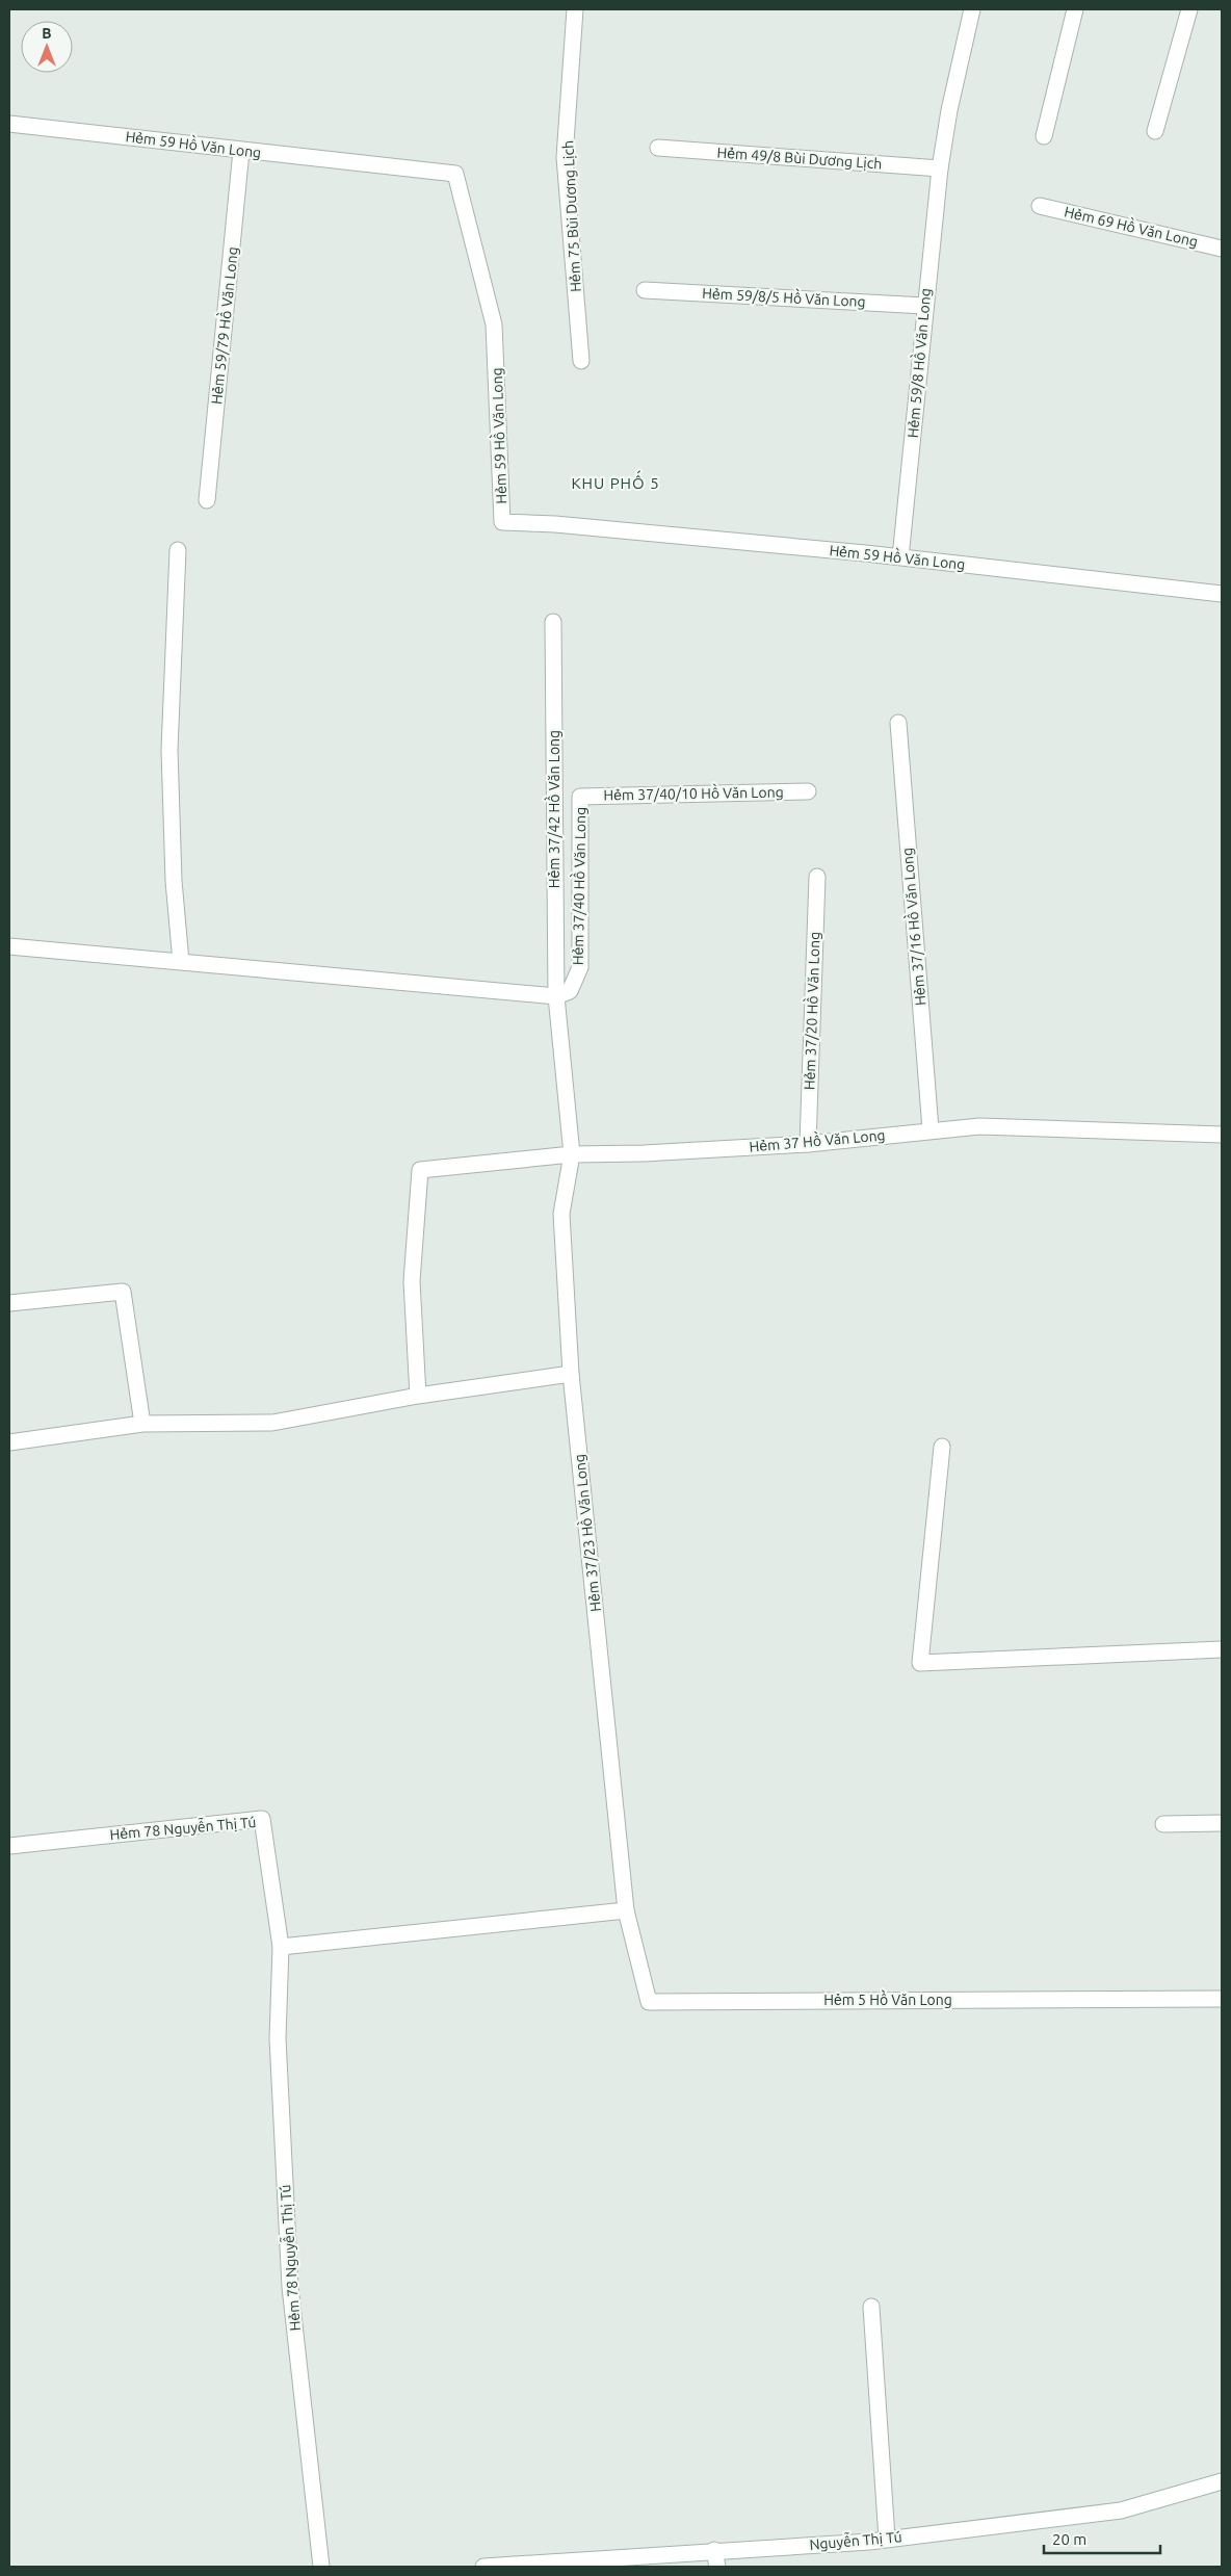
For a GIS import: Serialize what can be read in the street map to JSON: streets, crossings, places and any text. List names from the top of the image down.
{
  "streets": {
    "street": [
      "Hẻm 59 Hồ Văn Long",
      "Hẻm 49/8 Bùi Dương Lịch",
      "Hẻm 75 Bùi Dương Lịch",
      "Hẻm 69 Hồ Văn Long",
      "Hẻm 59/8/5 Hồ Văn Long",
      "Hẻm 59/79 Hồ Văn Long",
      "Hẻm 59/8 Hồ Văn Long",
      "Hẻm 37/40/10 Hồ Văn Long",
      "Hẻm 37/42 Hồ Văn Long",
      "Hẻm 37/40 Hồ Văn Long",
      "Hẻm 37/16 Hồ Văn Long",
      "Hẻm 37/20 Hồ Văn Long",
      "Hẻm 37 Hồ Văn Long",
      "Hẻm 37/23 Hồ Văn Long",
      "Hẻm 78 Nguyễn Thị Tú",
      "Hẻm 5 Hồ Văn Long",
      "Nguyễn Thị Tú"
    ]
  },
  "crossings": [
    ["Hẻm 59 Hồ Văn Long", "Hẻm 59/79 Hồ Văn Long"],
    ["Hẻm 59 Hồ Văn Long", "Hẻm 59/8 Hồ Văn Long"],
    ["Hẻm 49/8 Bùi Dương Lịch", "Hẻm 59/8 Hồ Văn Long"],
    ["Hẻm 59/8/5 Hồ Văn Long", "Hẻm 59/8 Hồ Văn Long"],
    ["Hẻm 37/40/10 Hồ Văn Long", "Hẻm 37/40 Hồ Văn Long"],
    ["Hẻm 37/42 Hồ Văn Long", "Hẻm 37/40 Hồ Văn Long"],
    ["Hẻm 37/16 Hồ Văn Long", "Hẻm 37 Hồ Văn Long"],
    ["Hẻm 37/20 Hồ Văn Long", "Hẻm 37 Hồ Văn Long"],
    ["Hẻm 37 Hồ Văn Long", "Hẻm 37/23 Hồ Văn Long"],
    ["Hẻm 37/23 Hồ Văn Long", "Hẻm 5 Hồ Văn Long"]
  ],
  "districts": ["KHU PHỐ 5"],
  "scale_bar": "20 m",
  "north": "top"
}
